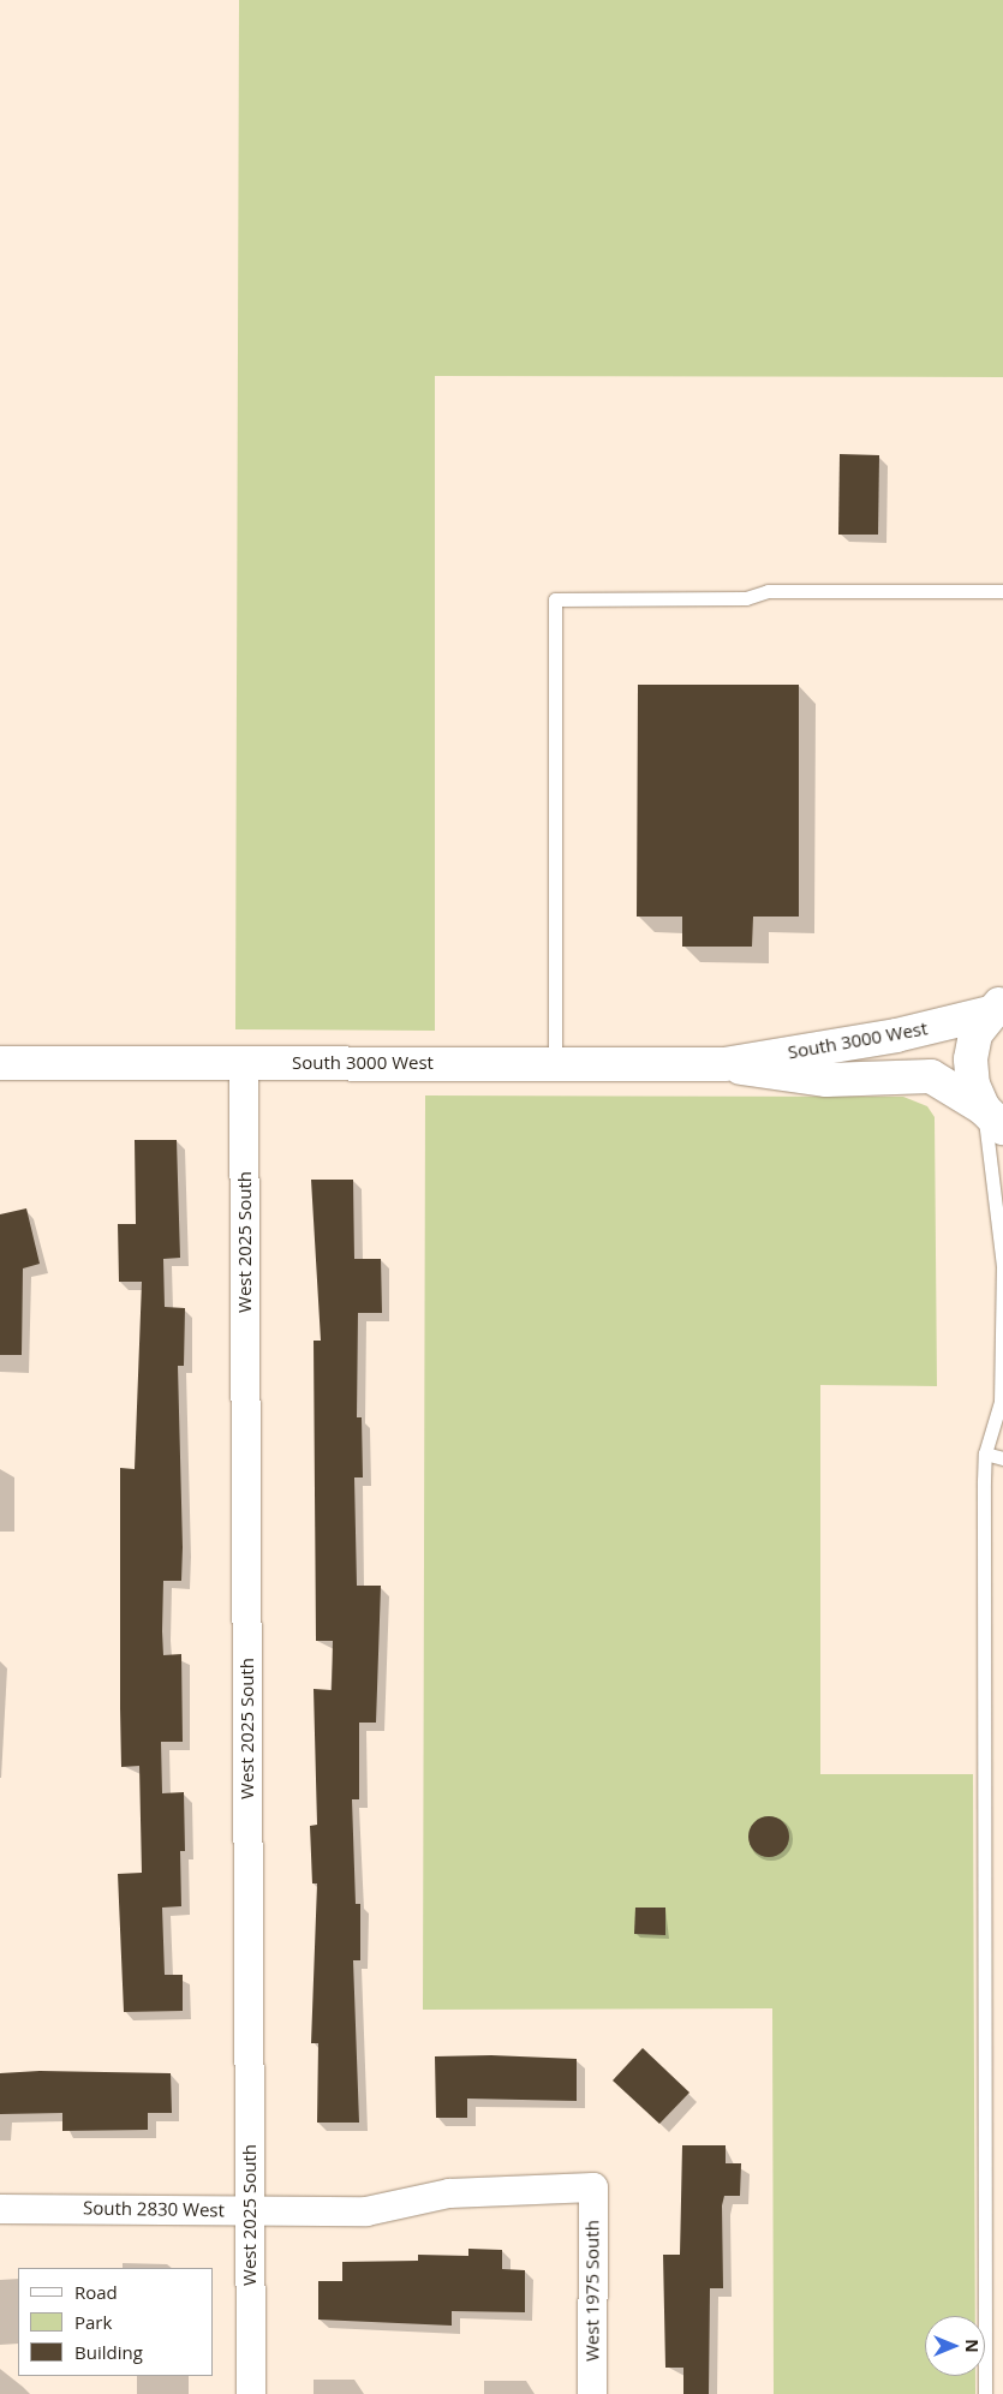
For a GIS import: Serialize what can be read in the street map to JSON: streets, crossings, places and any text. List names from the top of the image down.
{
  "streets": {
    "street": [
      "South 3000 West",
      "West 2025 South",
      "South 2830 West",
      "West 1975 South"
    ]
  },
  "crossings": [
    ["South 3000 West", "West 2025 South"],
    ["West 2025 South", "South 2830 West"],
    ["South 2830 West", "West 1975 South"]
  ],
  "legend": ["Road", "Park", "Building"],
  "north": "right"
}
